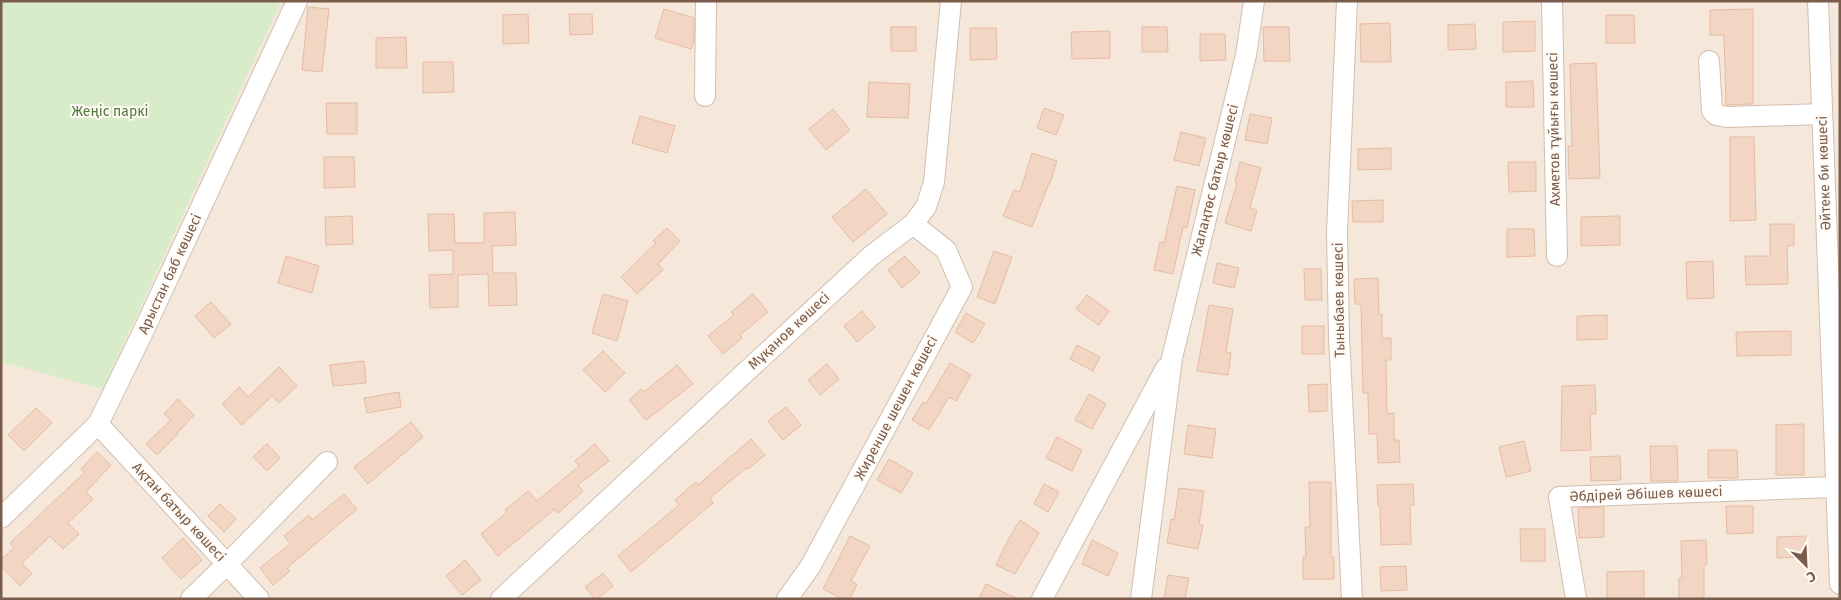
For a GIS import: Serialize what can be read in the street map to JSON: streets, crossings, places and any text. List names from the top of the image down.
{
  "streets": {
    "street": [
      "Ахметов тұйығы көшесі",
      "Әйтеке би көшесі",
      "Жалаңтөс батыр көшесі",
      "Арыстан баб көшесі",
      "Тыныбаев көшесі",
      "Мұқанов көшесі",
      "Жиренше шешен көшесі",
      "Әбдірей Әбішев көшесі",
      "Ақтан батыр көшесі"
    ]
  },
  "crossings": [
    ["Әйтеке би көшесі", "Әбдірей Әбішев көшесі"],
    ["Арыстан баб көшесі", "Ақтан батыр көшесі"],
    ["Мұқанов көшесі", "Жиренше шешен көшесі"]
  ],
  "parks": ["Жеңіс паркі"],
  "north": "bottom right"
}
